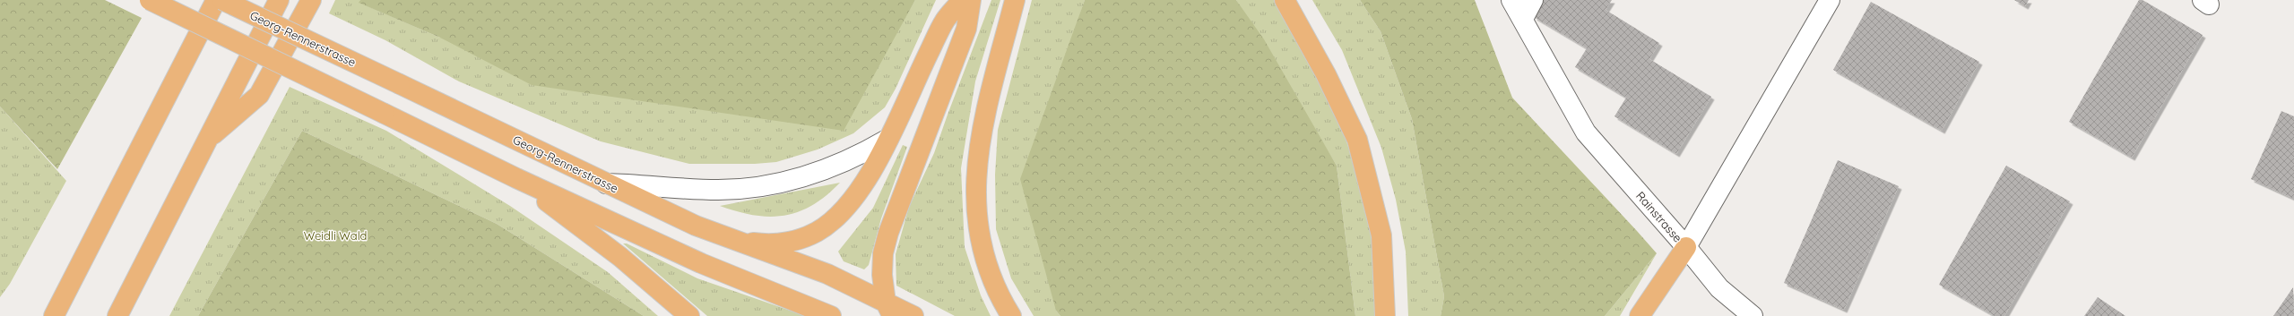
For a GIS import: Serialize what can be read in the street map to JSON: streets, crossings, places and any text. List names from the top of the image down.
{
  "streets": {
    "highway": ["Georg-Rennerstrasse"],
    "street": ["Rainstrasse"]
  },
  "parks": ["Weidli Wald"]
}
